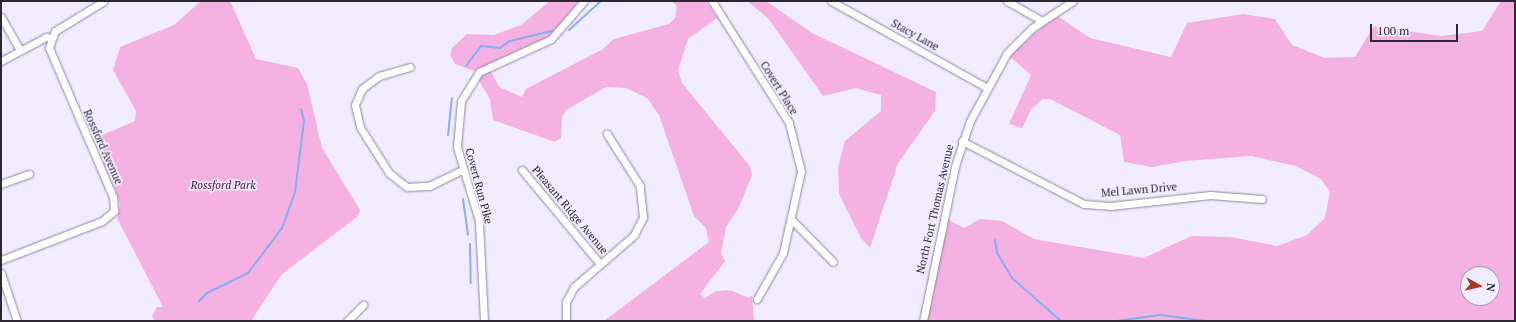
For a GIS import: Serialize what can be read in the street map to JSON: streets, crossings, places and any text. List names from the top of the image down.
{
  "streets": {
    "street": [
      "Stacy Lane",
      "Covert Place",
      "Rossford Avenue",
      "Covert Run Pike",
      "Mel Lawn Drive",
      "North Fort Thomas Avenue",
      "Pleasant Ridge Avenue"
    ]
  },
  "crossings": [
    ["Stacy Lane", "North Fort Thomas Avenue"],
    ["Mel Lawn Drive", "North Fort Thomas Avenue"]
  ],
  "parks": ["Rossford Park"],
  "scale_bar": "100 m",
  "north": "right"
}
